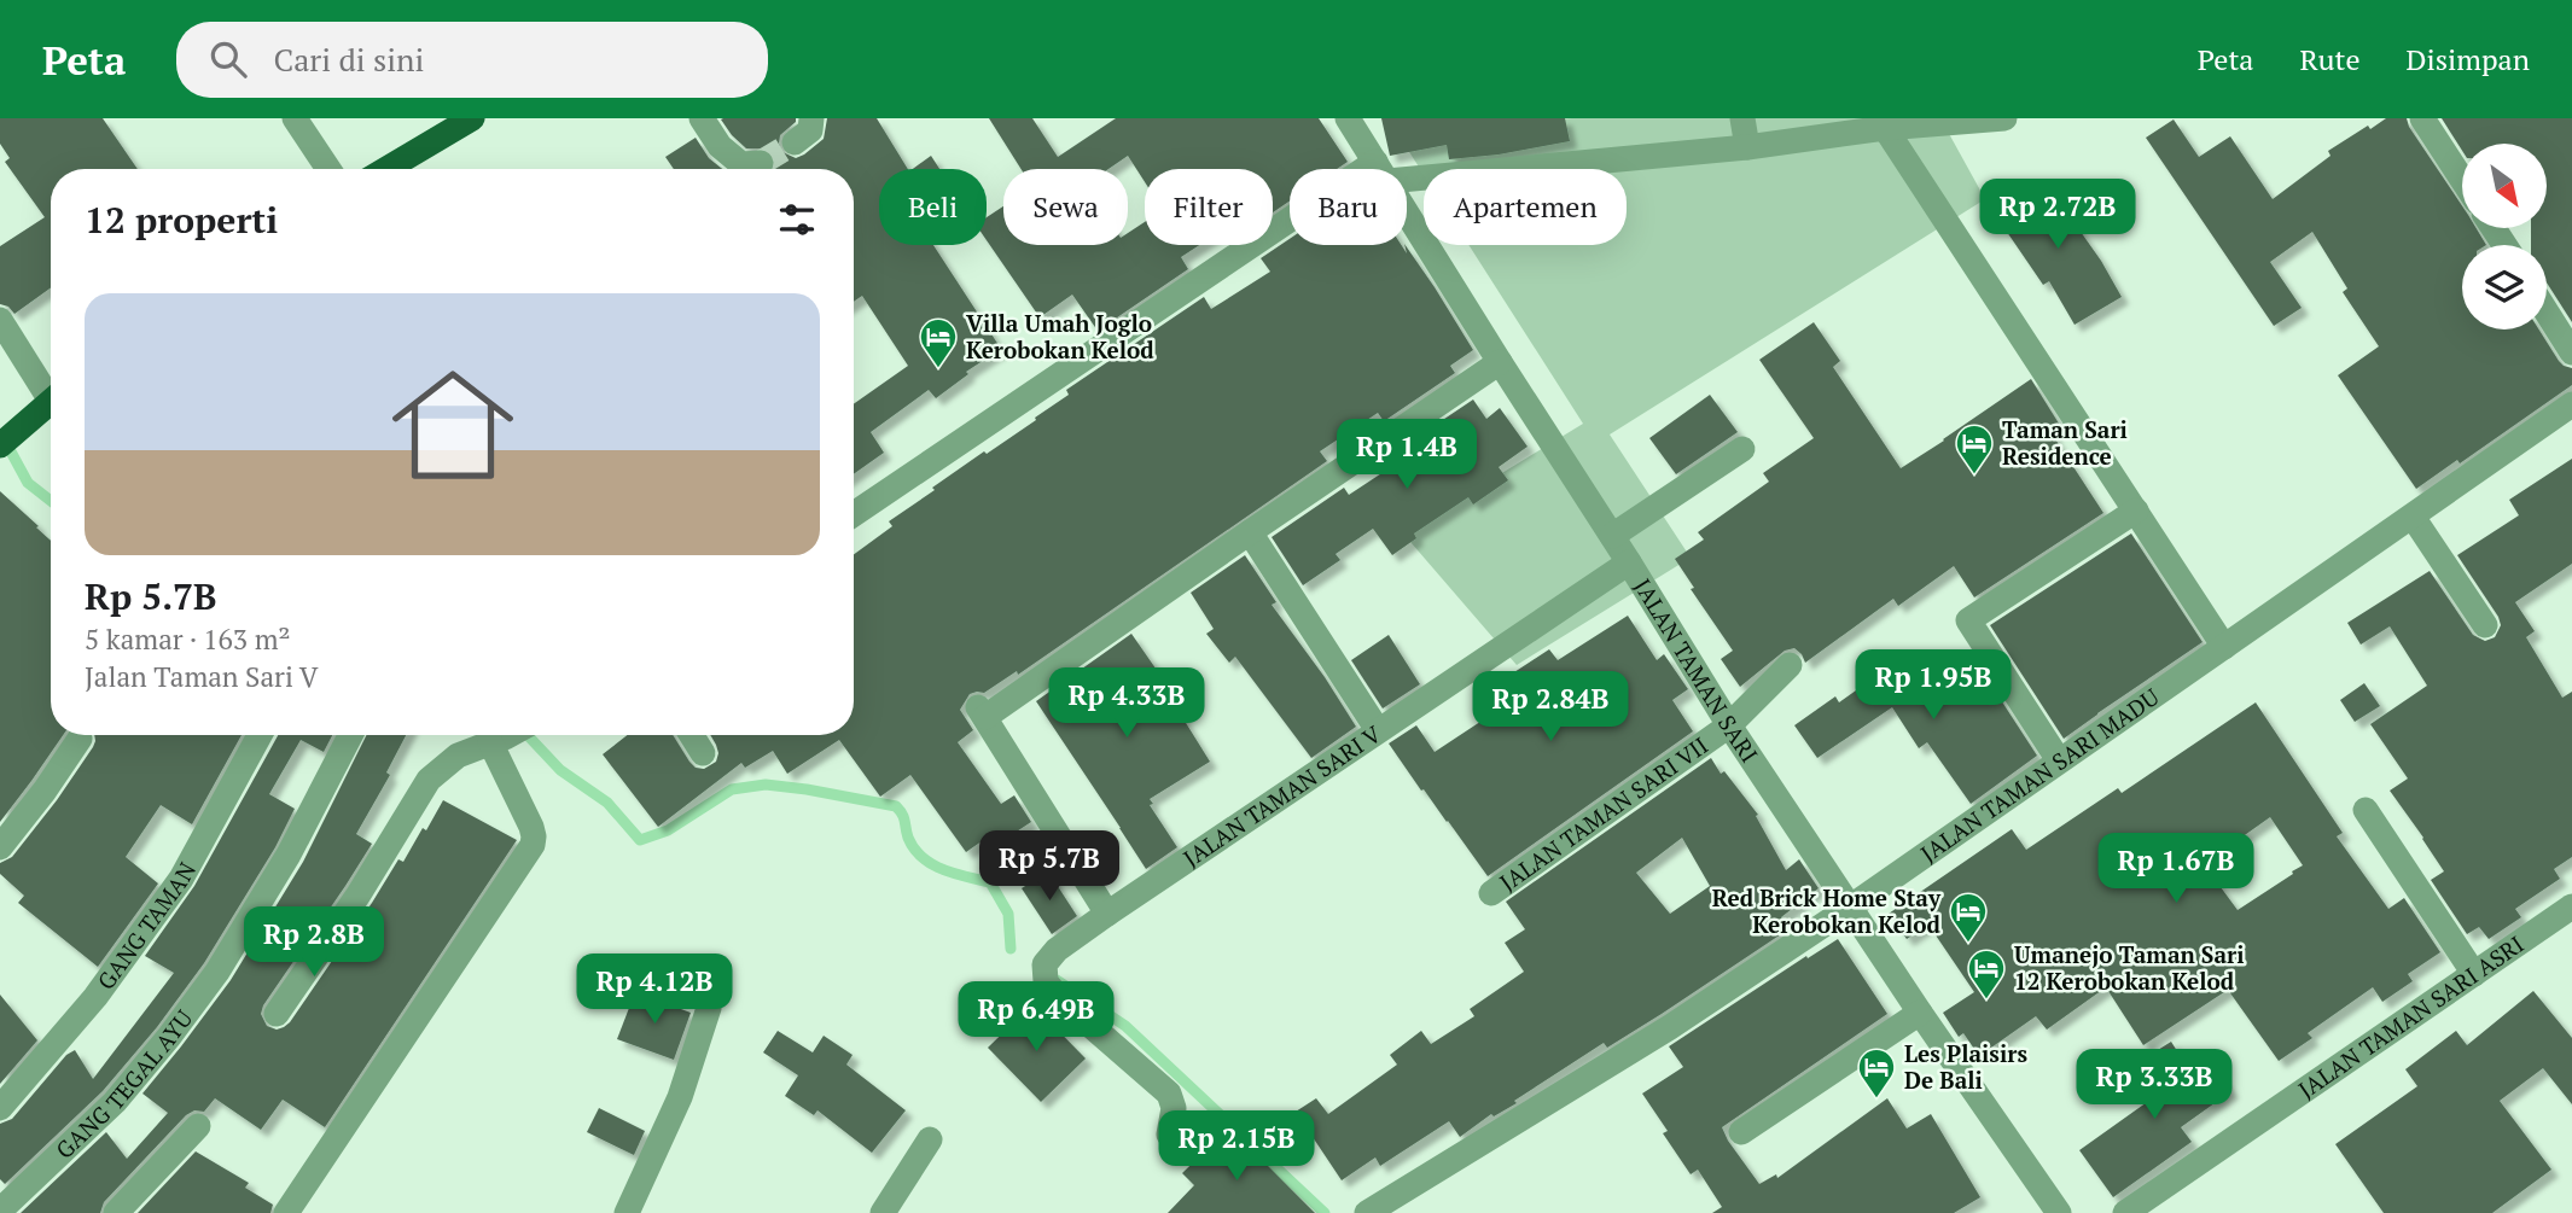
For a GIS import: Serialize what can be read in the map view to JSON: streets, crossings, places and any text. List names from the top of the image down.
{
  "streets": {
    "street": [
      "JALAN TAMAN SARI",
      "JALAN TAMAN SARI MADU",
      "JALAN TAMAN SARI V",
      "JALAN TAMAN SARI VII",
      "GANG TAMAN",
      "JALAN TAMAN SARI ASRI",
      "GANG TEGAL AYU"
    ]
  },
  "crossings": [
    ["JALAN TAMAN SARI", "JALAN TAMAN SARI MADU"],
    ["JALAN TAMAN SARI", "JALAN TAMAN SARI V"],
    ["JALAN TAMAN SARI", "JALAN TAMAN SARI VII"]
  ],
  "places": {
    "hotel": [
      "Villa Umah Joglo Kerobokan Kelod",
      "Taman Sari Residence",
      "Red Brick Home Stay Kerobokan Kelod",
      "Umanejo Taman Sari 12 Kerobokan Kelod",
      "Les Plaisirs De Bali"
    ]
  },
  "north": "bottom right",
  "page": {
    "header": "Peta",
    "search": "Cari di sini",
    "nav": ["Peta", "Rute", "Disimpan"],
    "chip": [
      "Beli",
      "Sewa",
      "Filter",
      "Baru",
      "Apartemen"
    ],
    "heading": "12 properti",
    "price": [
      "Rp 2.72B",
      "Rp 1.4B",
      "Rp 1.95B",
      "Rp 4.33B",
      "Rp 2.84B",
      "Rp 5.7B",
      "Rp 1.67B",
      "Rp 2.8B",
      "Rp 4.12B",
      "Rp 6.49B",
      "Rp 3.33B",
      "Rp 2.15B"
    ],
    "list": [
      {
        "name": "Rp 5.7B",
        "note": "5 kamar · 163 m² · Jalan Taman Sari V"
      }
    ]
  }
}
